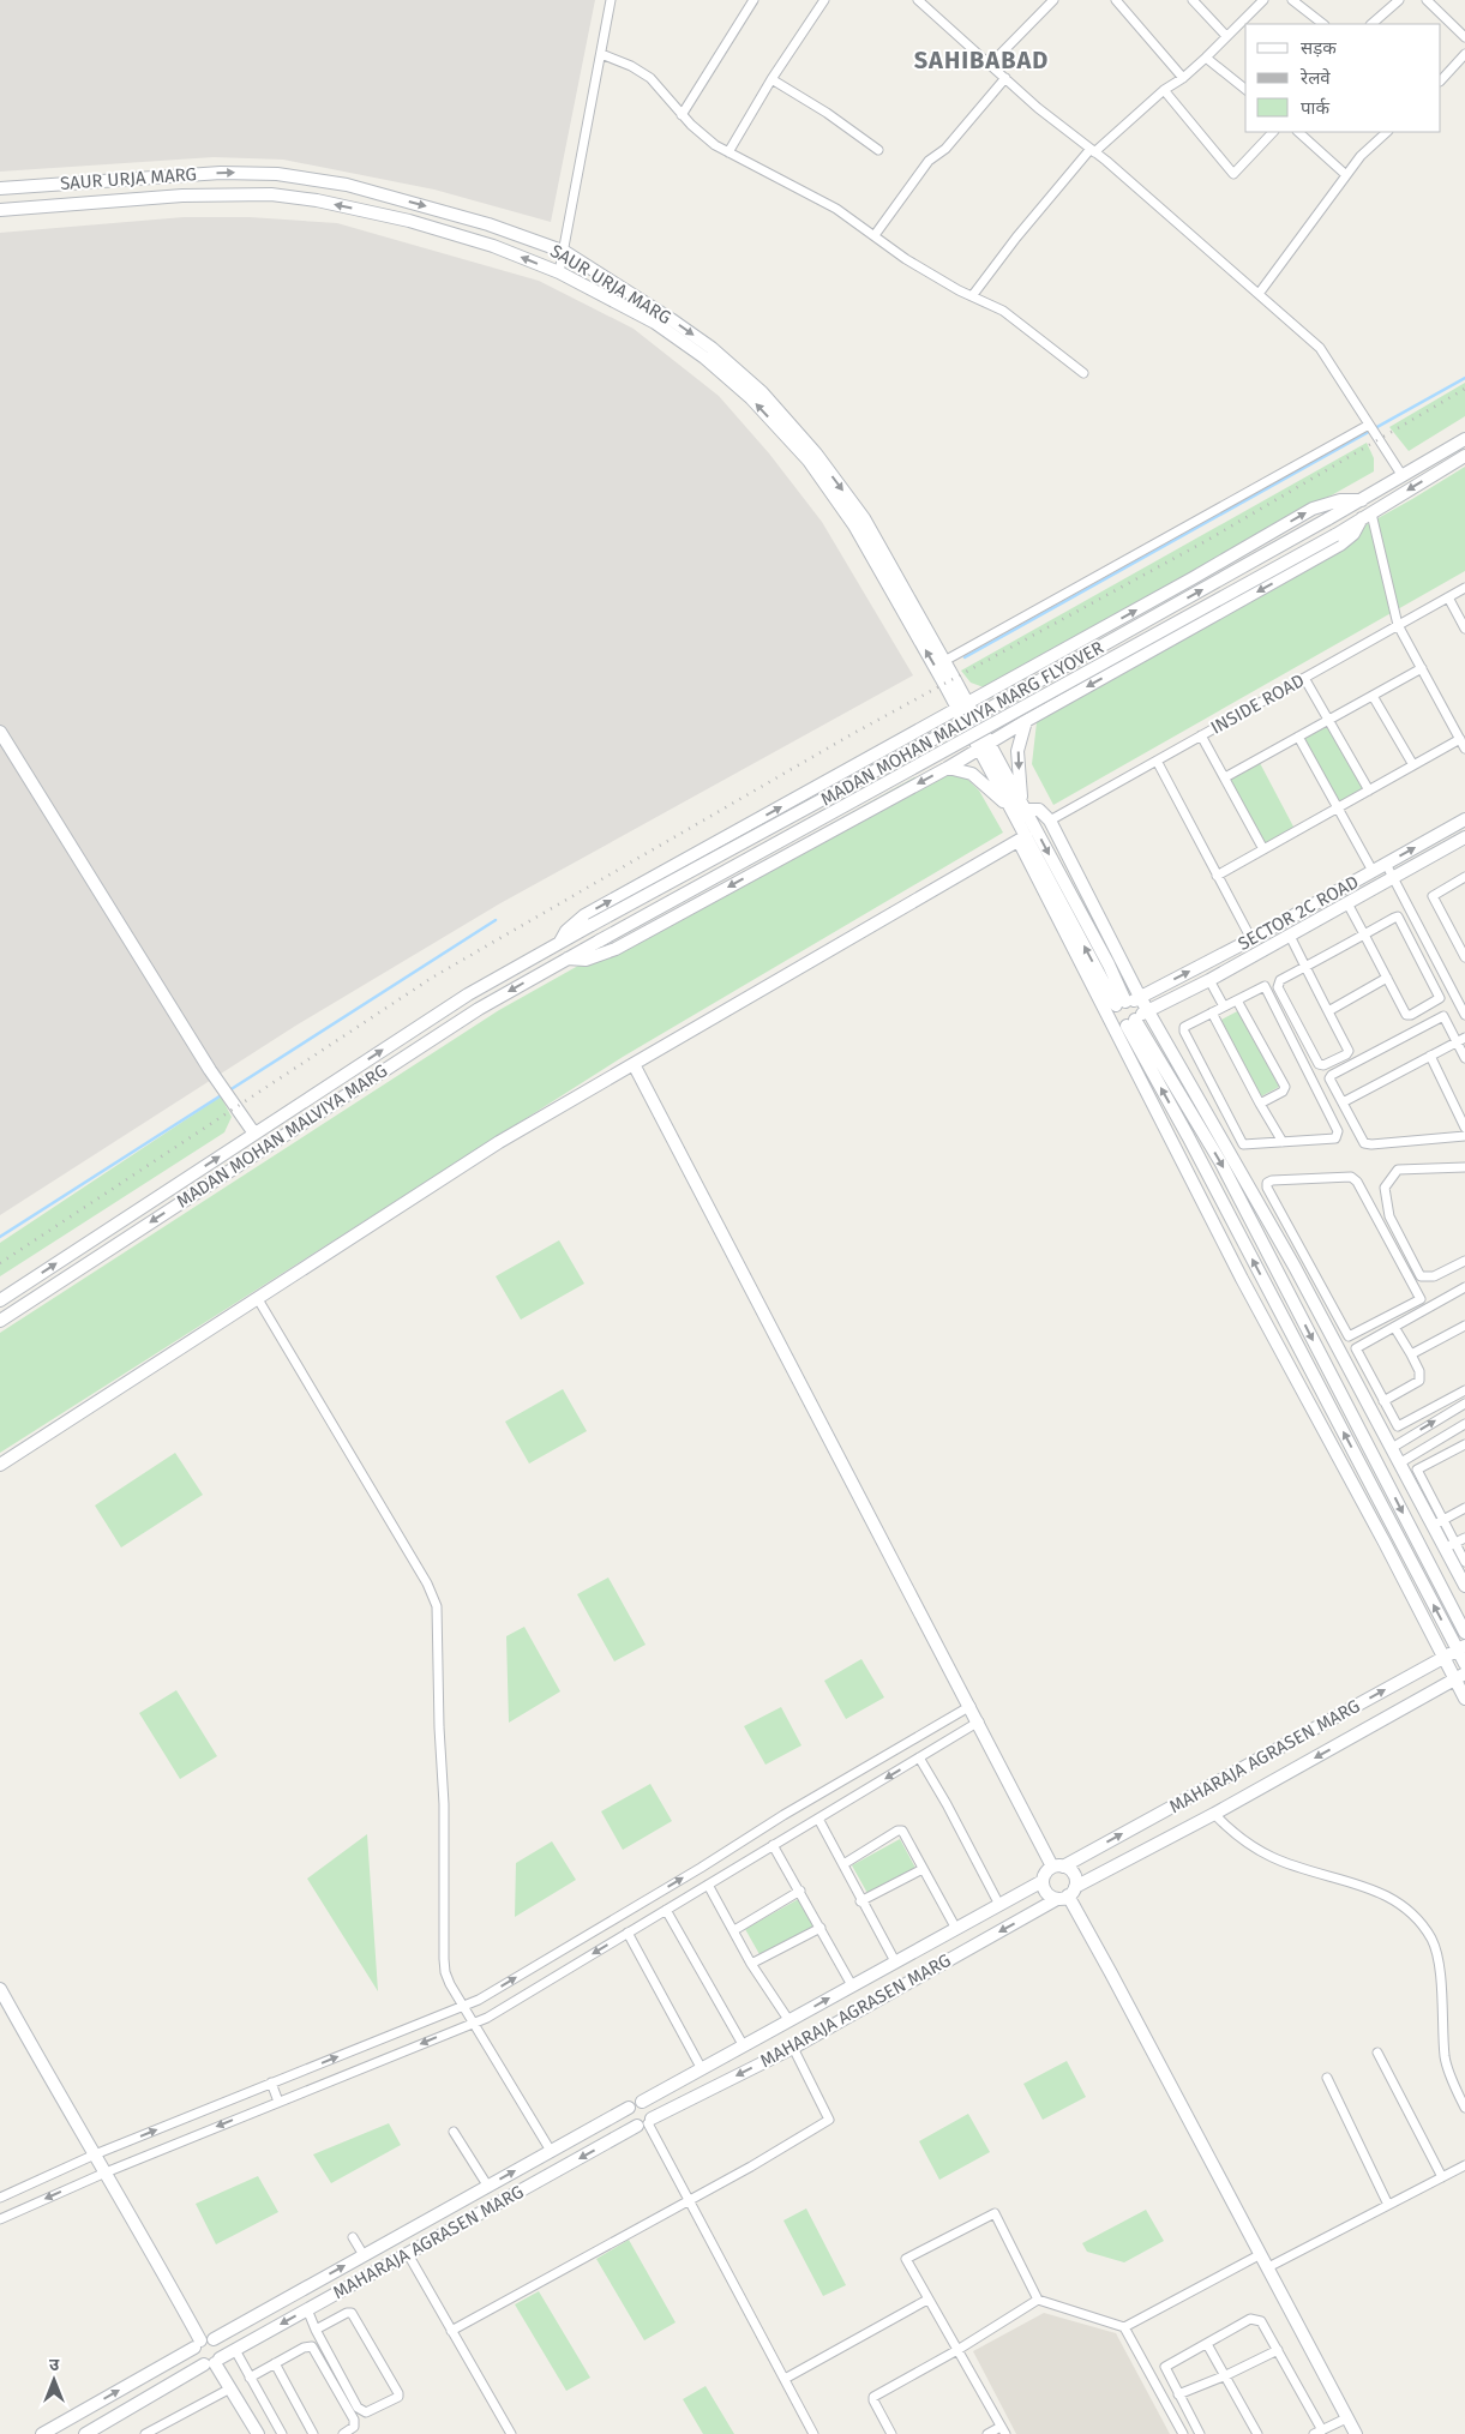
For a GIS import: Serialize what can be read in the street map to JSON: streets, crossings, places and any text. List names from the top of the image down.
{
  "streets": {
    "street": [
      "SAUR URJA MARG",
      "INSIDE ROAD",
      "MADAN MOHAN MALVIYA MARG FLYOVER",
      "SECTOR 2C ROAD",
      "MADAN MOHAN MALVIYA MARG",
      "MAHARAJA AGRASEN MARG"
    ]
  },
  "crossings": [
    ["MADAN MOHAN MALVIYA MARG FLYOVER", "MADAN MOHAN MALVIYA MARG"]
  ],
  "districts": ["SAHIBABAD"],
  "legend": ["सड़क", "रेलवे", "पार्क"],
  "north": "top"
}
